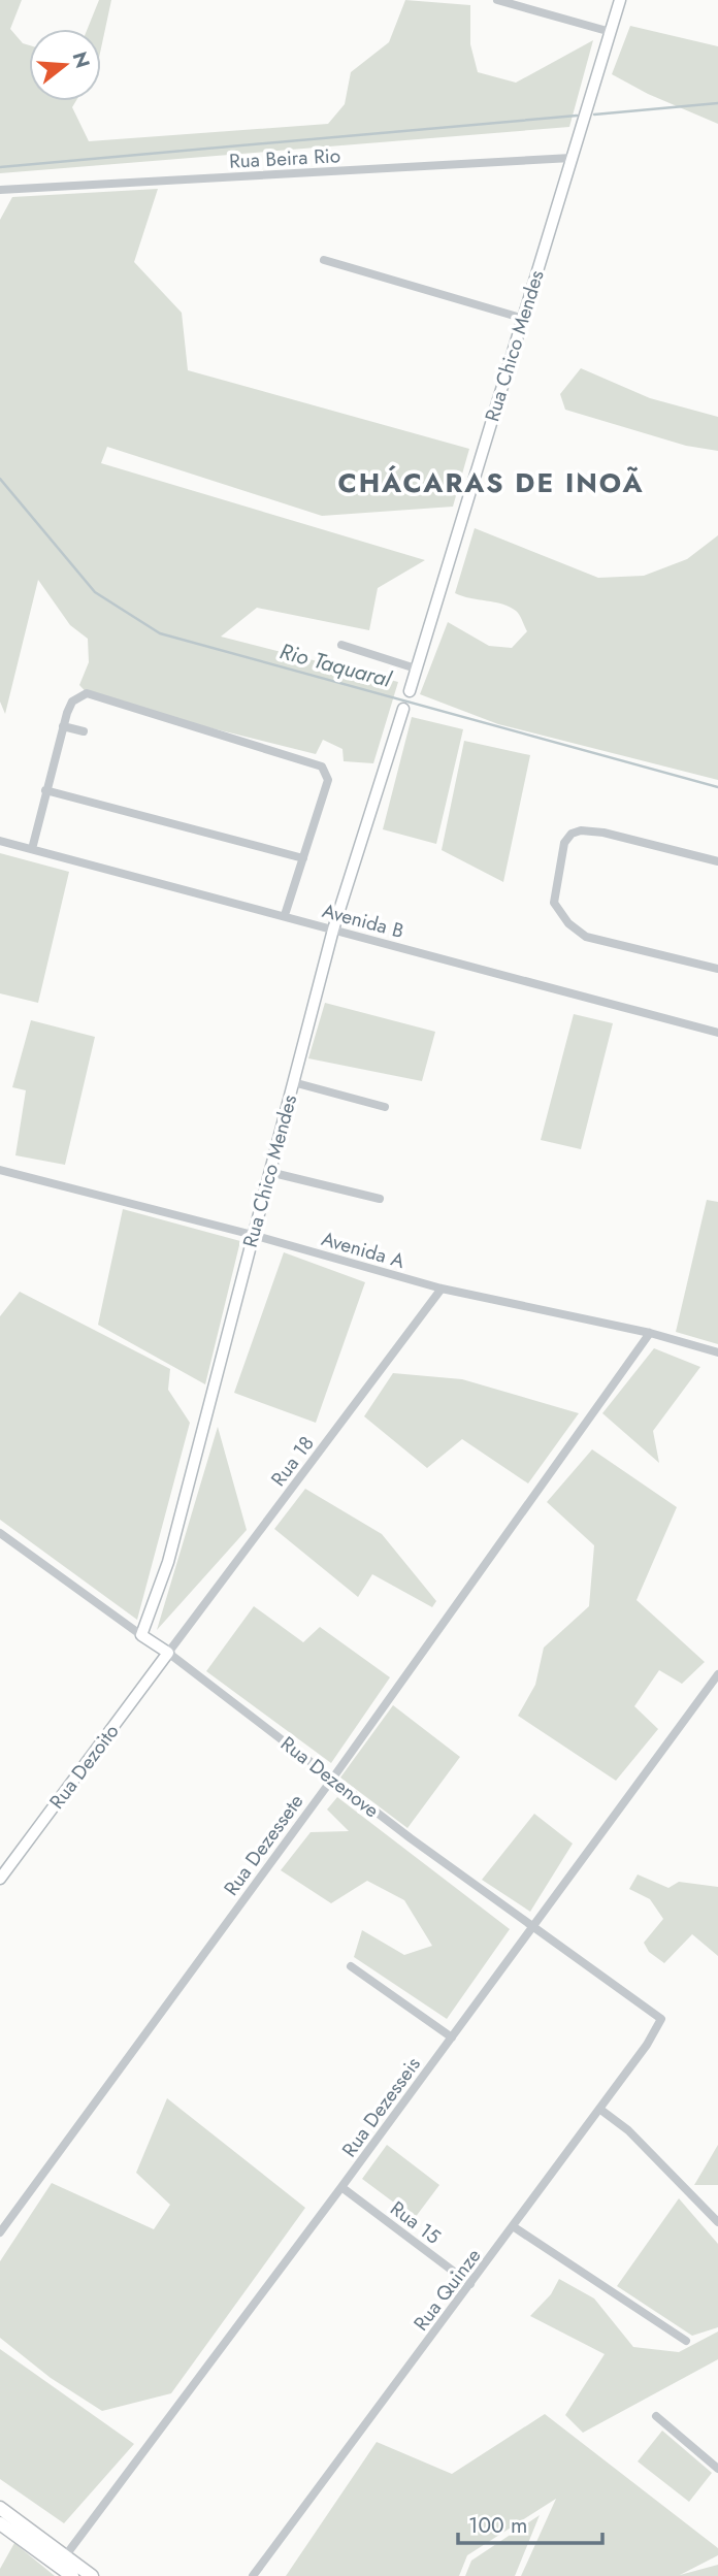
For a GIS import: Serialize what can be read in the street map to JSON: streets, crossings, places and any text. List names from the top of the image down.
{
  "streets": {
    "main road": ["Rua Chico Mendes", "Rua Dezoito", "Rua Dezenove"],
    "street": [
      "Rua Beira Rio",
      "Avenida B",
      "Avenida A",
      "Rua 18",
      "Rua Dezessete",
      "Rua Dezesseis",
      "Rua 15",
      "Rua Quinze"
    ]
  },
  "crossings": [
    ["Rua Beira Rio", "Rua Chico Mendes"],
    ["Rua Chico Mendes", "Avenida B"],
    ["Rua Chico Mendes", "Avenida A"],
    ["Rua Chico Mendes", "Rua Dezenove"],
    ["Avenida A", "Rua 18"],
    ["Avenida A", "Rua Dezessete"],
    ["Rua 18", "Rua Dezoito"],
    ["Rua 18", "Rua Dezenove"],
    ["Rua Dezoito", "Rua Dezenove"],
    ["Rua Dezenove", "Rua Dezessete"],
    ["Rua Dezenove", "Rua Dezesseis"],
    ["Rua Dezenove", "Rua Quinze"],
    ["Rua Dezesseis", "Rua 15"],
    ["Rua 15", "Rua Quinze"]
  ],
  "districts": ["CHÁCARAS DE INOÃ"],
  "water": ["Rio Taquaral"],
  "scale_bar": "100 m",
  "north": "right"
}
